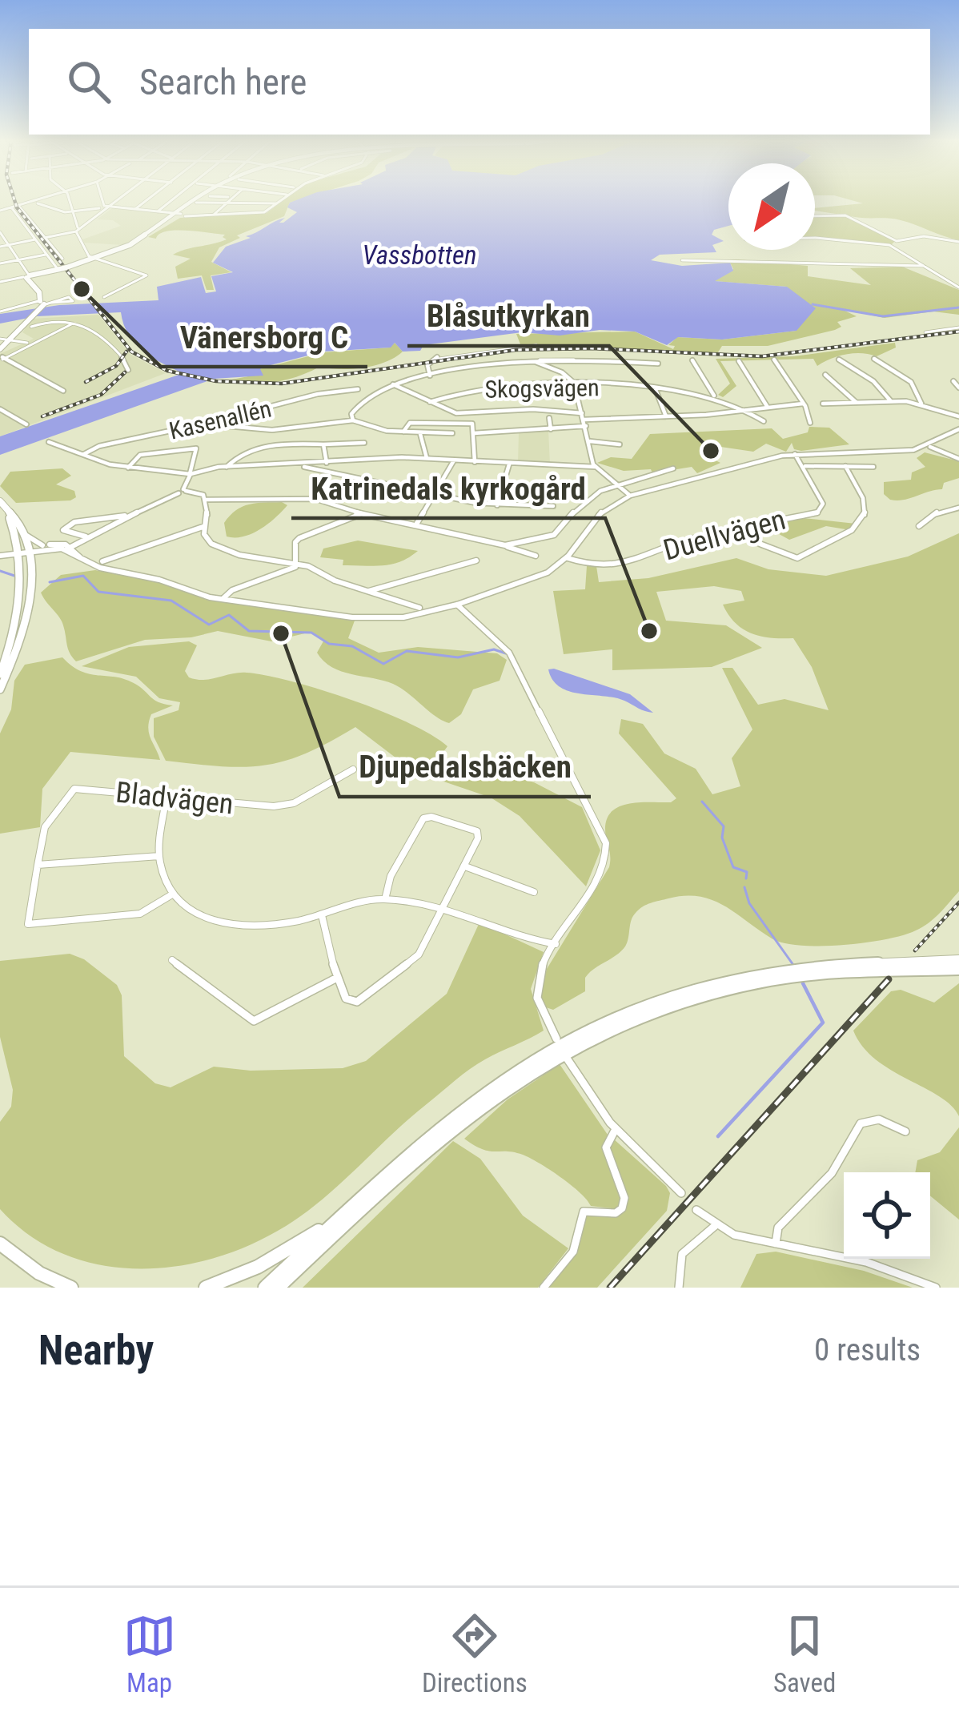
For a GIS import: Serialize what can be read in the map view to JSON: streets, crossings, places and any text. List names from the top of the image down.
{
  "streets": {
    "street": [
      "Skogsvägen",
      "Kasenallén",
      "Duellvägen",
      "Bladvägen"
    ]
  },
  "water": ["Vassbotten"],
  "places": [
    "Vänersborg C",
    "Blåsutkyrkan",
    "Katrinedals kyrkogård",
    "Djupedalsbäcken"
  ],
  "north": "bottom left",
  "page": {
    "search": "Search here",
    "heading": ["Nearby", "0 results"],
    "nav": ["Map", "Directions", "Saved"]
  }
}
